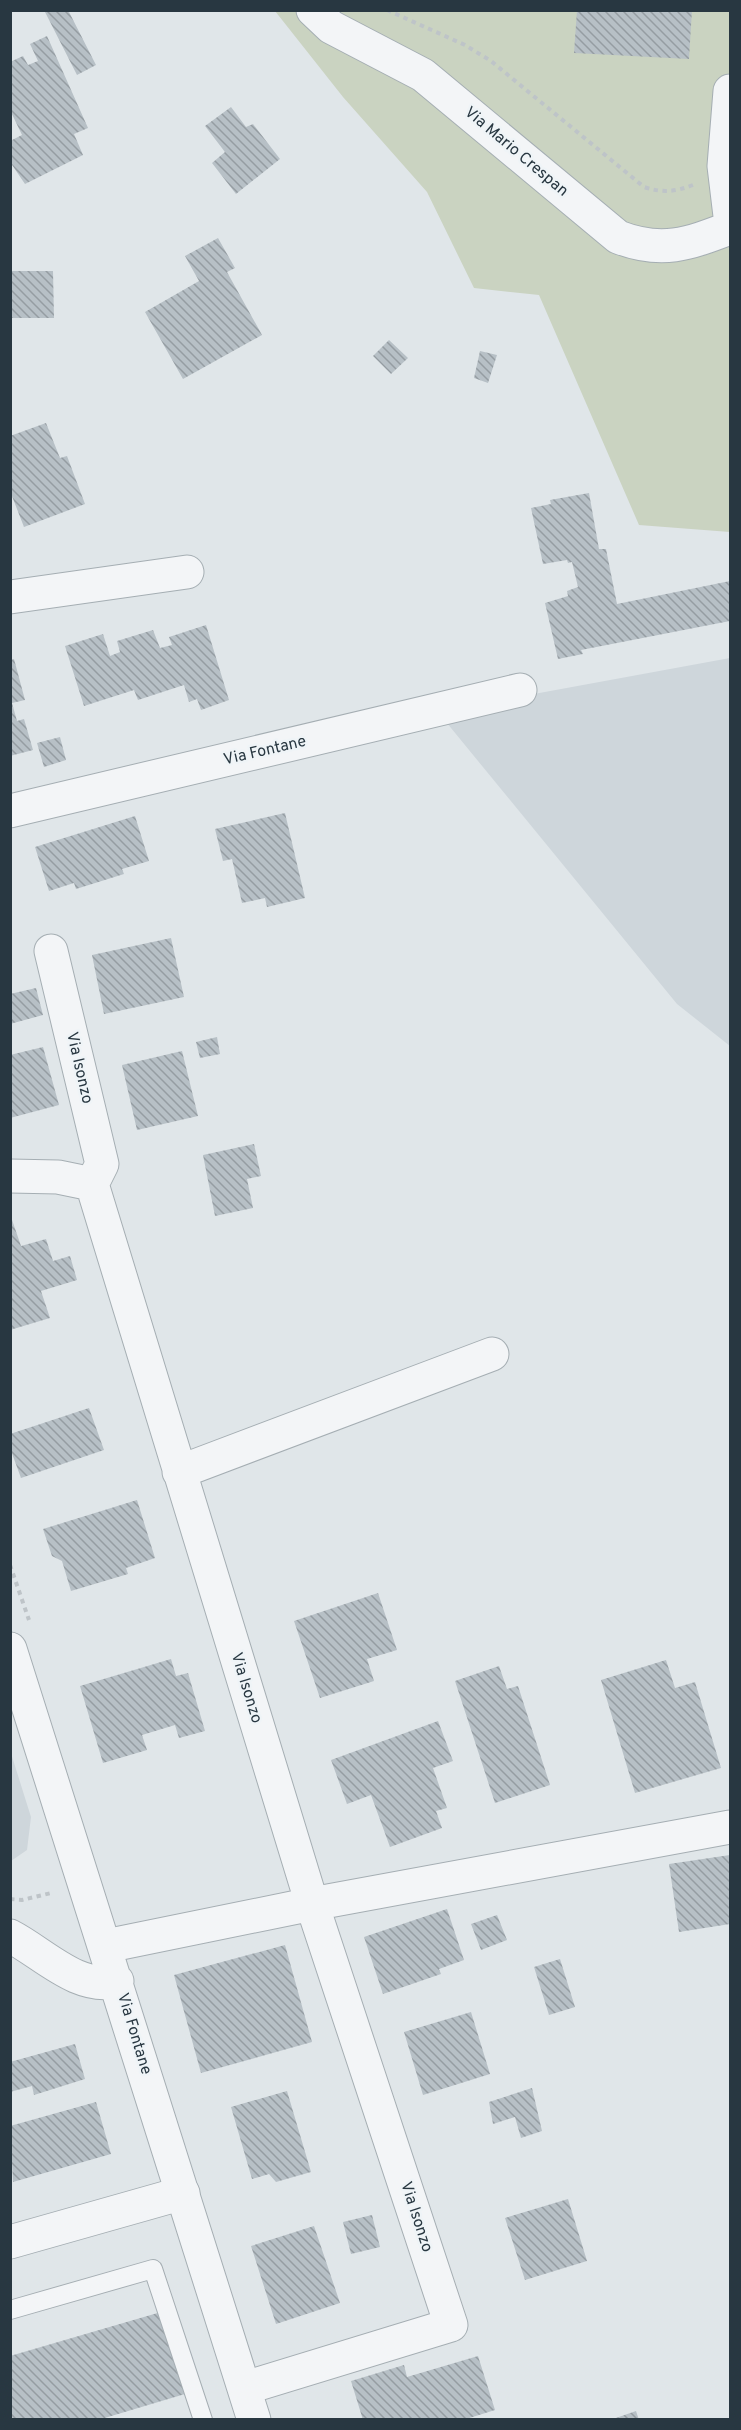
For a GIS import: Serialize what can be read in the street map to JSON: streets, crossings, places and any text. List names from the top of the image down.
{
  "streets": {
    "street": ["Via Mario Crespan", "Via Fontane", "Via Isonzo"]
  },
  "crossings": [
    ["Via Fontane", "Via Isonzo"]
  ]
}
